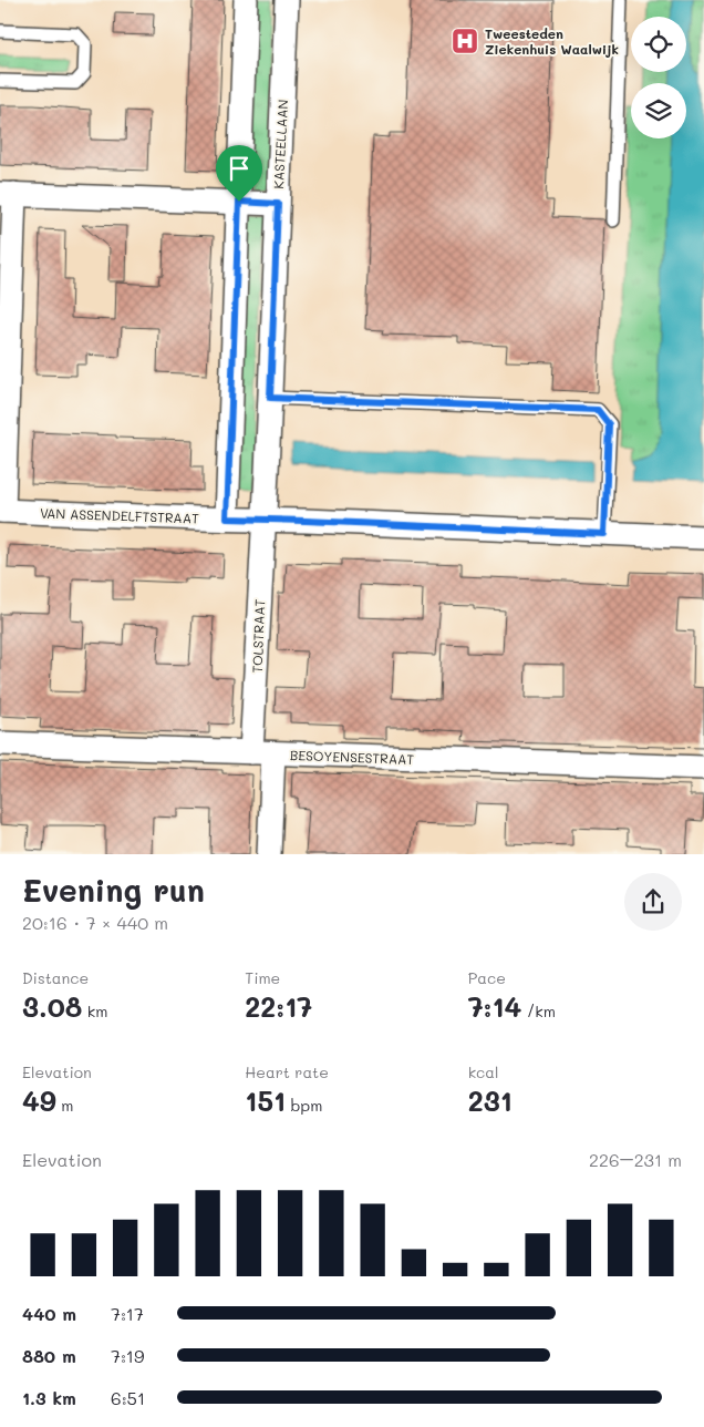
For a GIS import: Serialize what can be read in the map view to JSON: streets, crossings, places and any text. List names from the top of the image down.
{
  "streets": {
    "street": [
      "KASTEELLAAN",
      "VAN ASSENDELFTSTRAAT",
      "TOLSTRAAT",
      "BESOYENSESTRAAT"
    ]
  },
  "crossings": [
    ["KASTEELLAAN", "VAN ASSENDELFTSTRAAT"],
    ["KASTEELLAAN", "TOLSTRAAT"],
    ["VAN ASSENDELFTSTRAAT", "TOLSTRAAT"],
    ["TOLSTRAAT", "BESOYENSESTRAAT"]
  ],
  "places": {
    "hospital": ["Tweesteden Ziekenhuis Waalwijk"]
  },
  "page": {
    "heading": ["Evening run", "20:16 · 7 × 440 m"],
    "stats": [
      ["Distance", "3.08 km"],
      ["Time", "22:17"],
      ["Pace", "7:14 /km"],
      ["Elevation", "49 m"],
      ["Heart rate", "151 bpm"],
      ["kcal", "231"]
    ],
    "chart": ["Elevation", "226–231 m"],
    "list": [
      {
        "name": "440 m",
        "note": "7:17"
      },
      {
        "name": "880 m",
        "note": "7:19"
      },
      {
        "name": "1.3 km",
        "note": "6:51"
      }
    ]
  }
}
